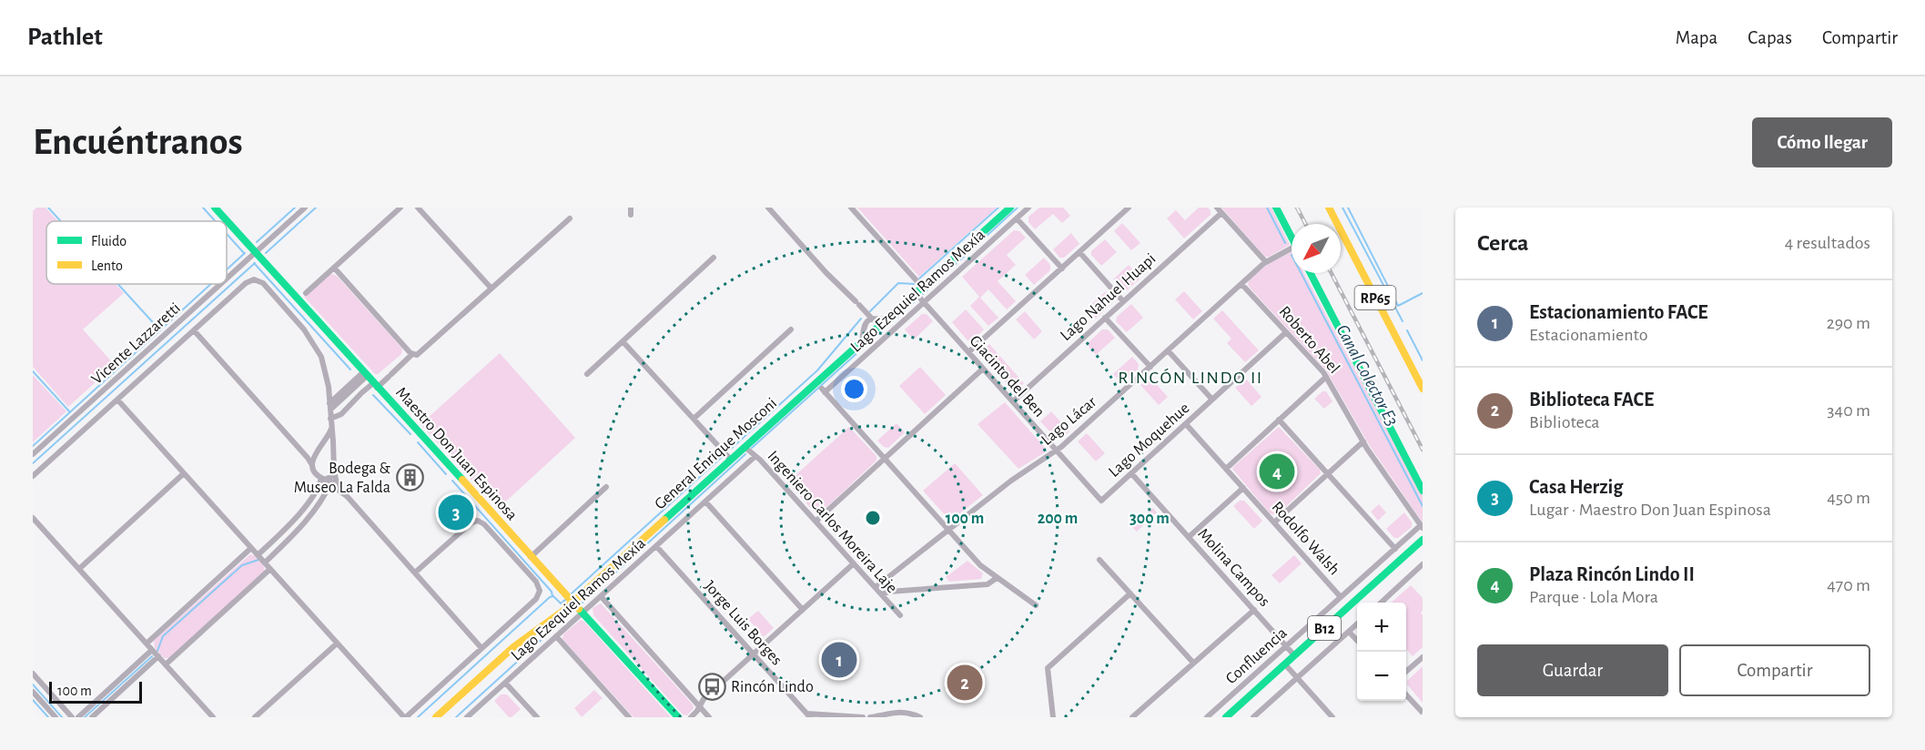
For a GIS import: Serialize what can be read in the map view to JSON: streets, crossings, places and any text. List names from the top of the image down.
{
  "streets": {
    "main road": [
      "RP65",
      "Maestro Don Juan Espinosa",
      "General Enrique Mosconi",
      "B12"
    ],
    "street": [
      "Lago Ezequiel Ramos Mexía",
      "Lago Nahuel Huapi",
      "Roberto Abel",
      "Vicente Lazzaretti",
      "Giacinto del Ben",
      "Lago Lácar",
      "Lago Moquehue",
      "Ingeniero Carlos Moreira Laje",
      "Rodolfo Walsh",
      "Molina Campos",
      "Jorge Luis Borges",
      "Confluencia"
    ]
  },
  "crossings": [
    ["Lago Ezequiel Ramos Mexía", "Giacinto del Ben"],
    ["Lago Ezequiel Ramos Mexía", "Maestro Don Juan Espinosa"],
    ["Lago Ezequiel Ramos Mexía", "Ingeniero Carlos Moreira Laje"],
    ["Lago Ezequiel Ramos Mexía", "Jorge Luis Borges"],
    ["Lago Nahuel Huapi", "Giacinto del Ben"],
    ["Roberto Abel", "Lago Lácar"],
    ["Roberto Abel", "Lago Moquehue"],
    ["Roberto Abel", "Confluencia"],
    ["Vicente Lazzaretti", "Maestro Don Juan Espinosa"],
    ["Giacinto del Ben", "Lago Lácar"],
    ["Giacinto del Ben", "Lago Moquehue"],
    ["Giacinto del Ben", "General Enrique Mosconi"],
    ["Lago Lácar", "Ingeniero Carlos Moreira Laje"],
    ["Lago Moquehue", "Rodolfo Walsh"],
    ["Lago Moquehue", "Molina Campos"],
    ["Maestro Don Juan Espinosa", "General Enrique Mosconi"],
    ["General Enrique Mosconi", "Ingeniero Carlos Moreira Laje"],
    ["Rodolfo Walsh", "Confluencia"],
    ["Molina Campos", "B12"],
    ["Molina Campos", "Confluencia"]
  ],
  "districts": ["RINCÓN LINDO II"],
  "water": ["Canal Colector E3"],
  "places": {
    "building": ["Bodega & Museo La Falda"],
    "bus stop": ["Rincón Lindo"]
  },
  "legend": ["Fluido", "Lento"],
  "scale_bar": "100 m",
  "north": "bottom left",
  "page": {
    "header": "Pathlet",
    "nav": ["Mapa", "Capas", "Compartir"],
    "buttons": [
      "Cómo llegar",
      ["Guardar", "Compartir"]
    ],
    "title": "Encuéntranos",
    "heading": ["Cerca", "4 resultados"],
    "list": [
      {
        "mark": "1",
        "name": "Estacionamiento FACE",
        "note": "Estacionamiento",
        "value": "290 m"
      },
      {
        "mark": "2",
        "name": "Biblioteca FACE",
        "note": "Biblioteca",
        "value": "340 m"
      },
      {
        "mark": "3",
        "name": "Casa Herzig",
        "note": "Lugar · Maestro Don Juan Espinosa",
        "value": "450 m"
      },
      {
        "mark": "4",
        "name": "Plaza Rincón Lindo II",
        "note": "Parque · Lola Mora",
        "value": "470 m"
      }
    ],
    "pins": [
      "4",
      "3",
      "1",
      "2"
    ],
    "map_buttons": ["+", "−"],
    "scale": "100 m"
  },
  "rings": ["100 m", "200 m", "300 m"]
}
